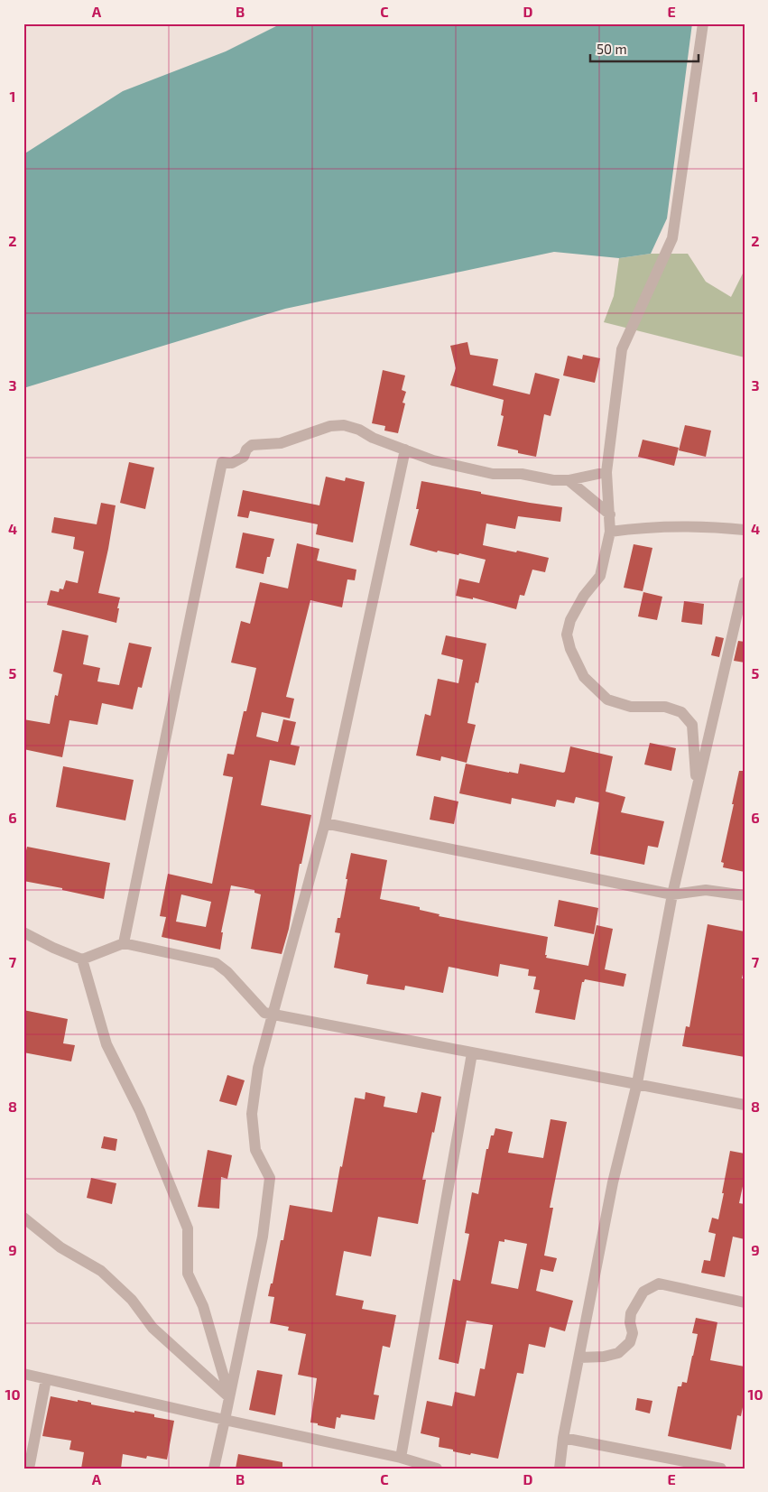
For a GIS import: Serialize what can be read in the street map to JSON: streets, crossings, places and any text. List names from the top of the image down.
{
  "scale_bar": "50 m",
  "grid": {
    "columns": [
      "A",
      "B",
      "C",
      "D",
      "E"
    ],
    "rows": [
      "1",
      "2",
      "3",
      "4",
      "5",
      "6",
      "7",
      "8",
      "9",
      "10"
    ]
  }
}
